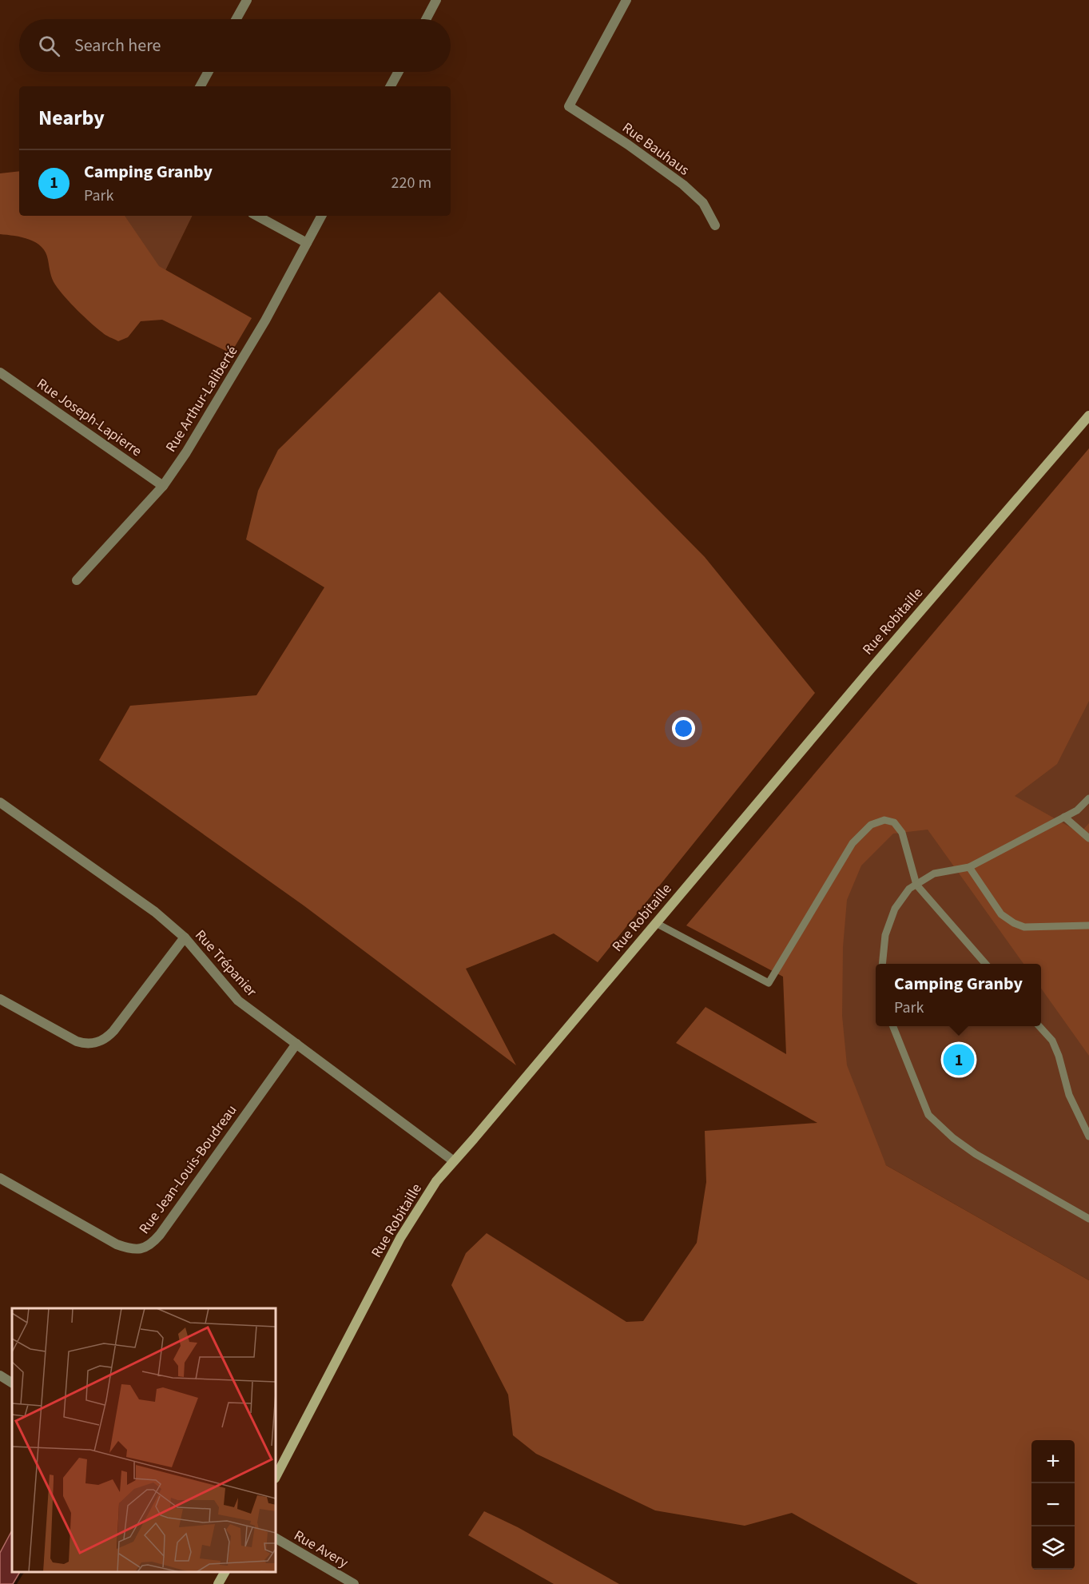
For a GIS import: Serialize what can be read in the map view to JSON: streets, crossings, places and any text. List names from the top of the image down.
{
  "streets": {
    "street": [
      "Rue Bauhaus",
      "Rue Arthur-Laliberté",
      "Rue Joseph-Lapierre",
      "Rue Robitaille",
      "Rue Trépanier",
      "Rue Jean-Louis-Boudreau",
      "Rue Avery"
    ]
  },
  "crossings": [
    ["Rue Arthur-Laliberté", "Rue Joseph-Lapierre"],
    ["Rue Robitaille", "Rue Trépanier"],
    ["Rue Trépanier", "Rue Jean-Louis-Boudreau"]
  ],
  "page": {
    "search": "Search here",
    "heading": "Nearby",
    "list": [
      {
        "mark": "1",
        "name": "Camping Granby",
        "note": "Park",
        "value": "220 m"
      }
    ],
    "popup": ["Camping Granby", "Park"],
    "pins": "1",
    "map_buttons": ["+", "−"]
  }
}
